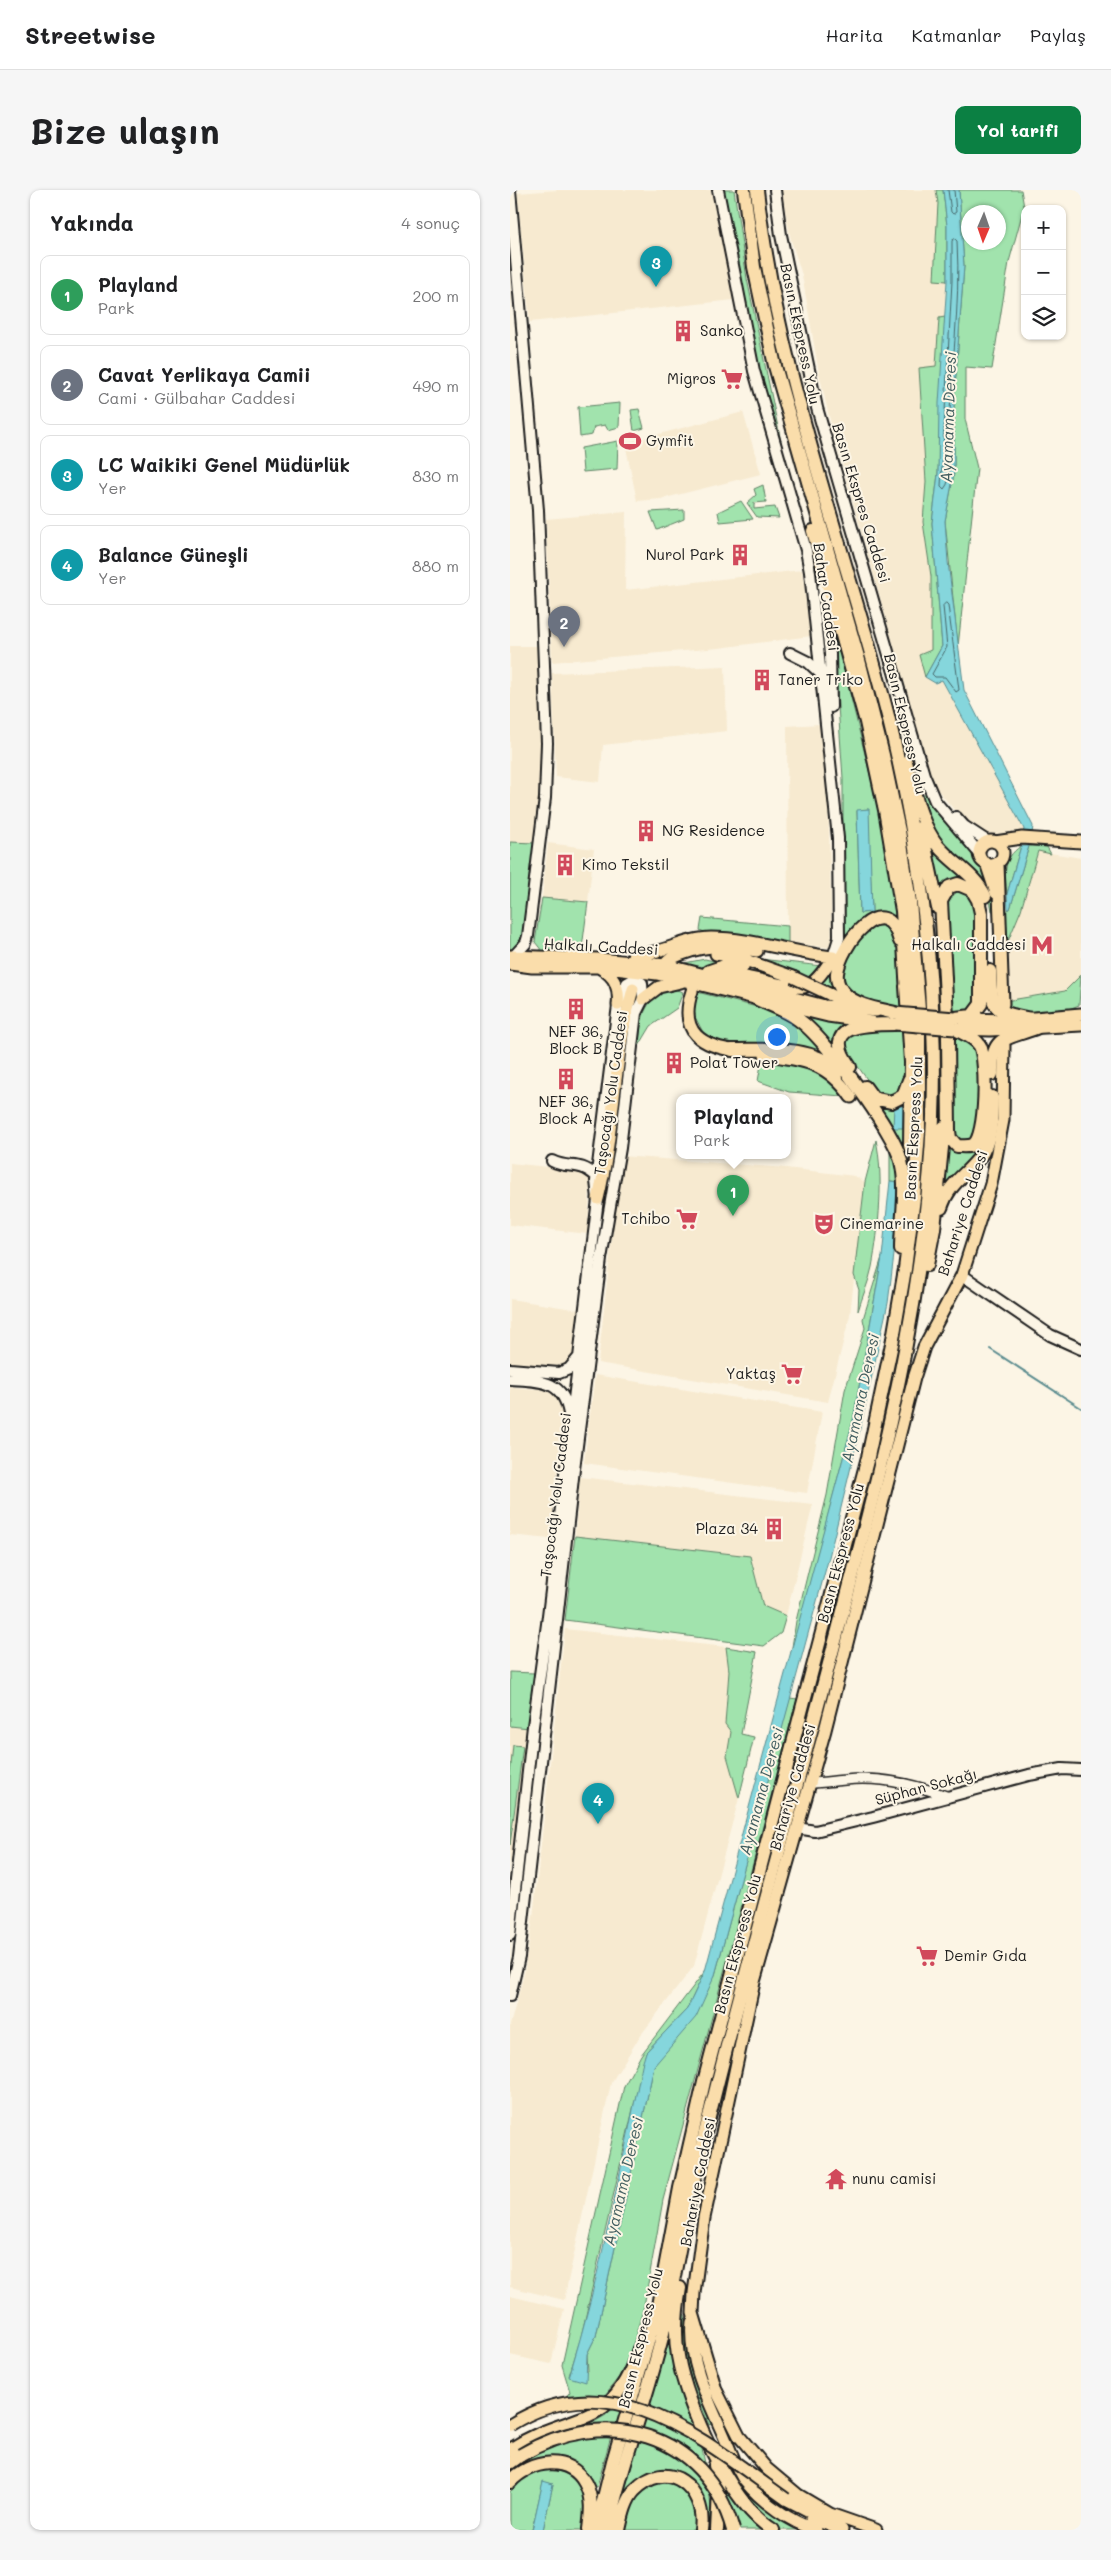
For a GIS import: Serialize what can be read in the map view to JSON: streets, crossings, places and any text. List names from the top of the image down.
{
  "streets": {
    "highway": ["Basın Ekspress Yolu"],
    "main road": [
      "Basın Ekspres Caddesi",
      "Bahar Caddesi",
      "Halkalı Caddesi",
      "Taşocağı Yolu Caddesi",
      "Bahariye Caddesi",
      "Süphan Sokağı"
    ]
  },
  "crossings": [
    ["Bahariye Caddesi", "Süphan Sokağı"]
  ],
  "water": ["Ayamama Deresi"],
  "places": {
    "building": [
      "Sanko",
      "Nurol Park",
      "Taner Triko",
      "NG Residence",
      "Kimo Tekstil",
      "NEF 36, Block B",
      "Polat Tower",
      "NEF 36, Block A",
      "Plaza 34"
    ],
    "supermarket": [
      "Migros",
      "Tchibo",
      "Yaktaş",
      "Demir Gıda"
    ],
    "sports": ["Gymfit"],
    "metro station": ["Halkalı Caddesi"],
    "theatre": ["Cinemarine"],
    "temple": ["nunu camisi"]
  },
  "north": "bottom",
  "page": {
    "header": "Streetwise",
    "nav": ["Harita", "Katmanlar", "Paylaş"],
    "buttons": "Yol tarifi",
    "title": "Bize ulaşın",
    "heading": ["Yakında", "4 sonuç"],
    "map_buttons": ["+", "−"],
    "pins": [
      "3",
      "2",
      "1",
      "4"
    ],
    "list": [
      {
        "mark": "1",
        "name": "Playland",
        "note": "Park",
        "value": "200 m"
      },
      {
        "mark": "2",
        "name": "Cavat Yerlikaya Camii",
        "note": "Cami · Gülbahar Caddesi",
        "value": "490 m"
      },
      {
        "mark": "3",
        "name": "LC Waikiki Genel Müdürlük",
        "note": "Yer",
        "value": "830 m"
      },
      {
        "mark": "4",
        "name": "Balance Güneşli",
        "note": "Yer",
        "value": "880 m"
      }
    ],
    "popup": ["Playland", "Park"]
  }
}
